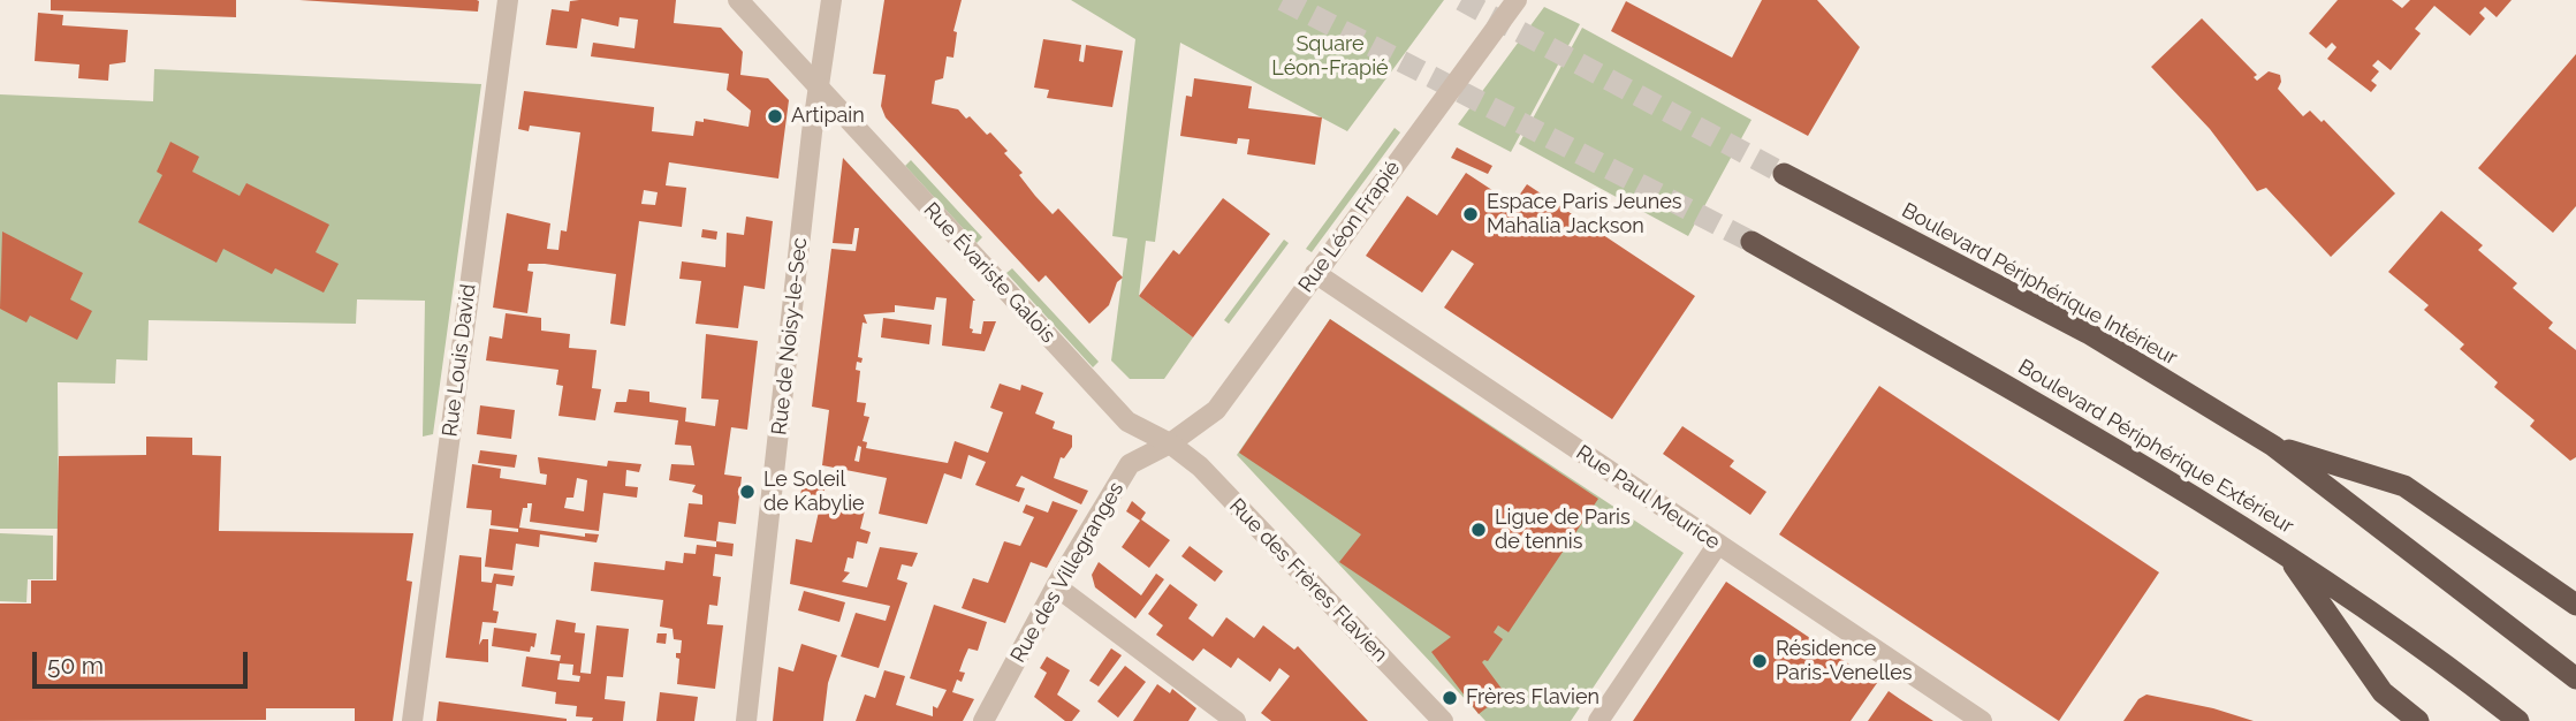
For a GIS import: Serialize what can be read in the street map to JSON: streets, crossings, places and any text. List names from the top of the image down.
{
  "streets": {
    "highway": ["Boulevard Périphérique Intérieur", "Boulevard Périphérique Extérieur"],
    "street": [
      "Rue Léon Frapié",
      "Rue Évariste Galois",
      "Rue de Noisy-le-Sec",
      "Rue Louis David",
      "Rue Paul Meurice",
      "Rue des Villegranges",
      "Rue des Frères Flavien"
    ]
  },
  "crossings": [
    ["Rue Léon Frapié", "Rue Évariste Galois"],
    ["Rue Léon Frapié", "Rue Paul Meurice"],
    ["Rue Léon Frapié", "Rue des Villegranges"],
    ["Rue Léon Frapié", "Rue des Frères Flavien"],
    ["Rue Évariste Galois", "Rue de Noisy-le-Sec"],
    ["Rue Évariste Galois", "Rue des Villegranges"],
    ["Rue Évariste Galois", "Rue des Frères Flavien"],
    ["Rue des Villegranges", "Rue des Frères Flavien"]
  ],
  "parks": ["Square Léon-Frapié"],
  "places": [
    "Artipain",
    "Espace Paris Jeunes Mahalia Jackson",
    "Le Soleil de Kabylie",
    "Ligue de Paris de tennis",
    "Résidence Paris-Venelles",
    "Frères Flavien"
  ],
  "scale_bar": "50 m"
}
